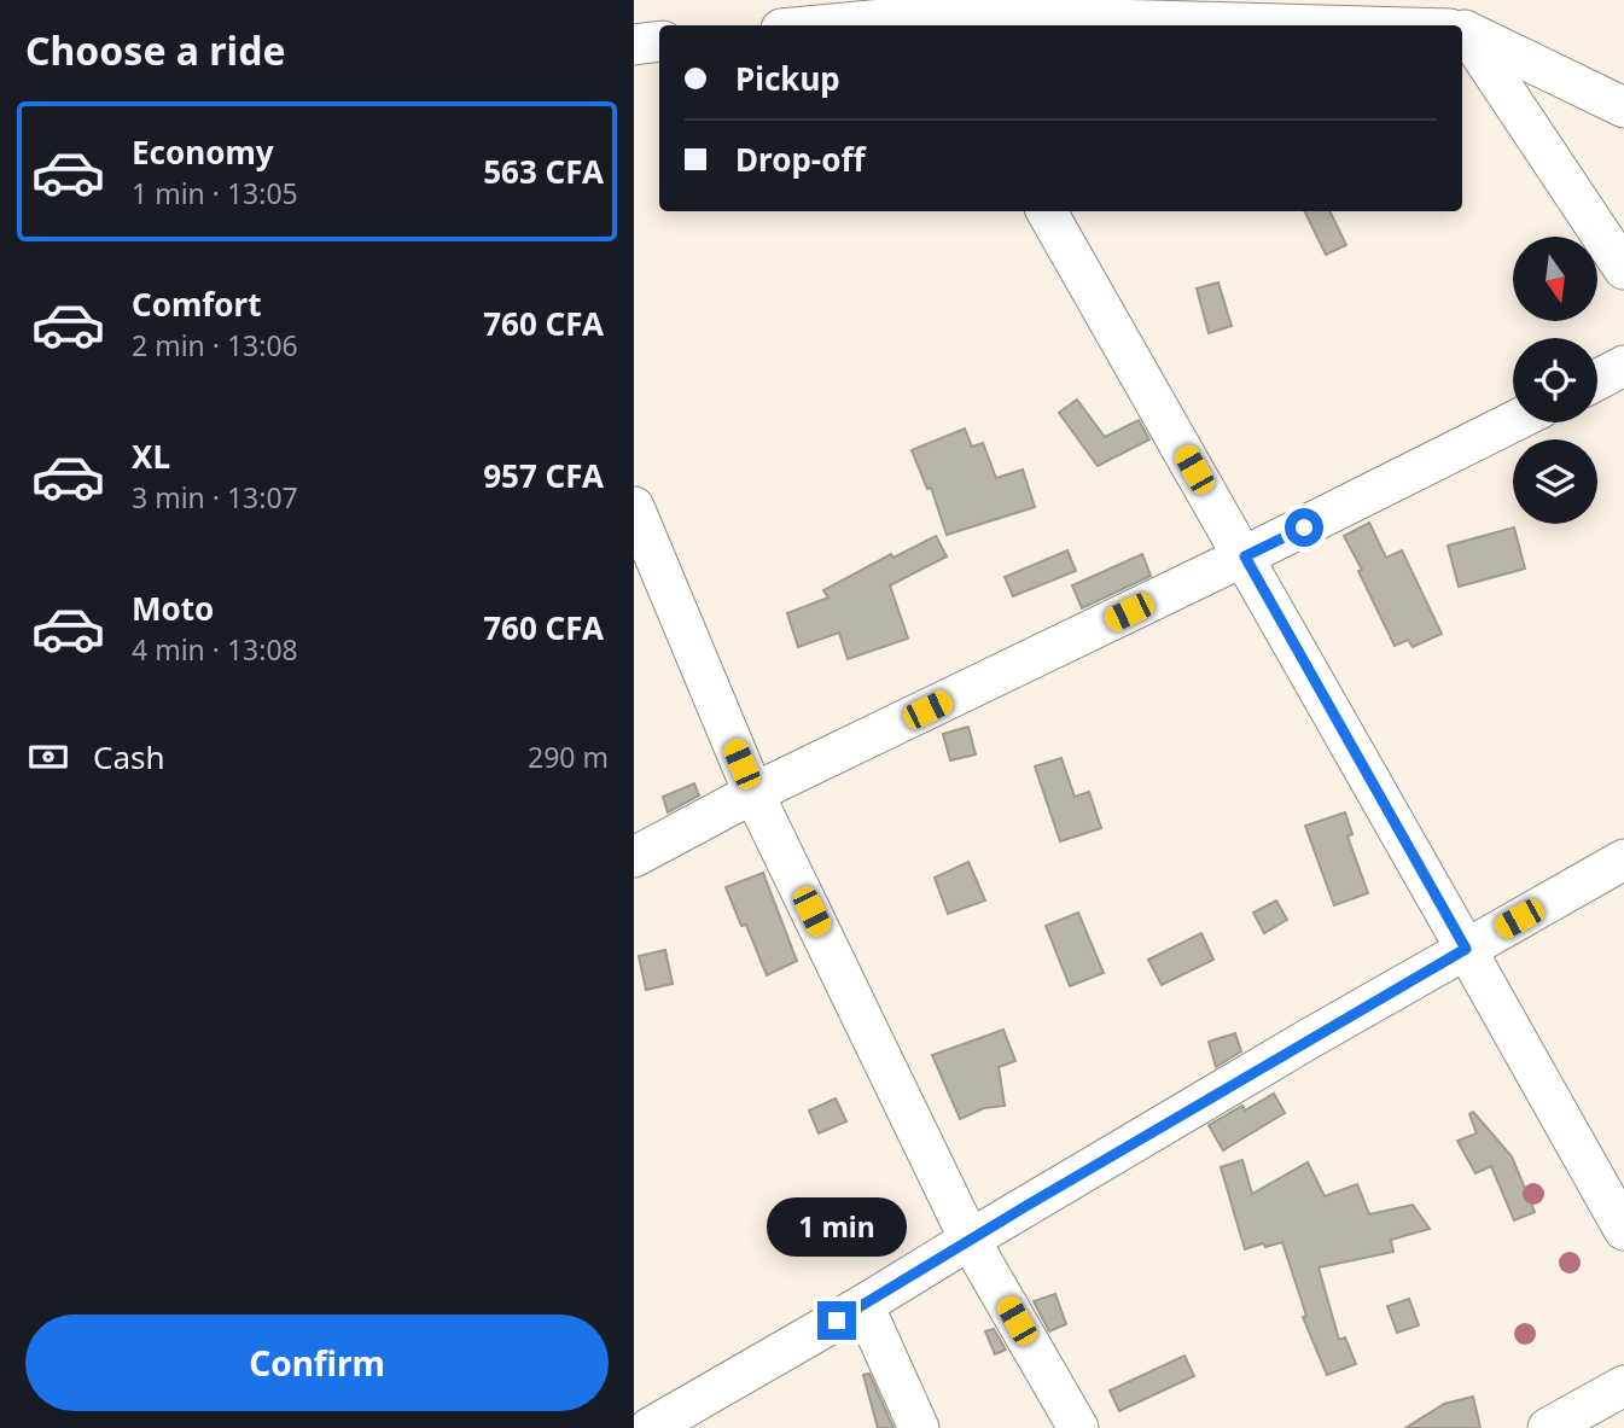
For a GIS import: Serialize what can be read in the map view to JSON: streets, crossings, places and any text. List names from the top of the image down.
{
  "north": "bottom",
  "page": {
    "heading": "Choose a ride",
    "banner": ["Pickup", "Drop-off"],
    "list": [
      {
        "name": "Economy",
        "note": "1 min · 13:05",
        "value": "563 CFA"
      },
      {
        "name": "Comfort",
        "note": "2 min · 13:06",
        "value": "760 CFA"
      },
      {
        "name": "XL",
        "note": "3 min · 13:07",
        "value": "957 CFA"
      },
      {
        "name": "Moto",
        "note": "4 min · 13:08",
        "value": "760 CFA"
      }
    ],
    "pay": ["Cash", "290 m"],
    "bubble": "1 min",
    "buttons": "Confirm"
  }
}
